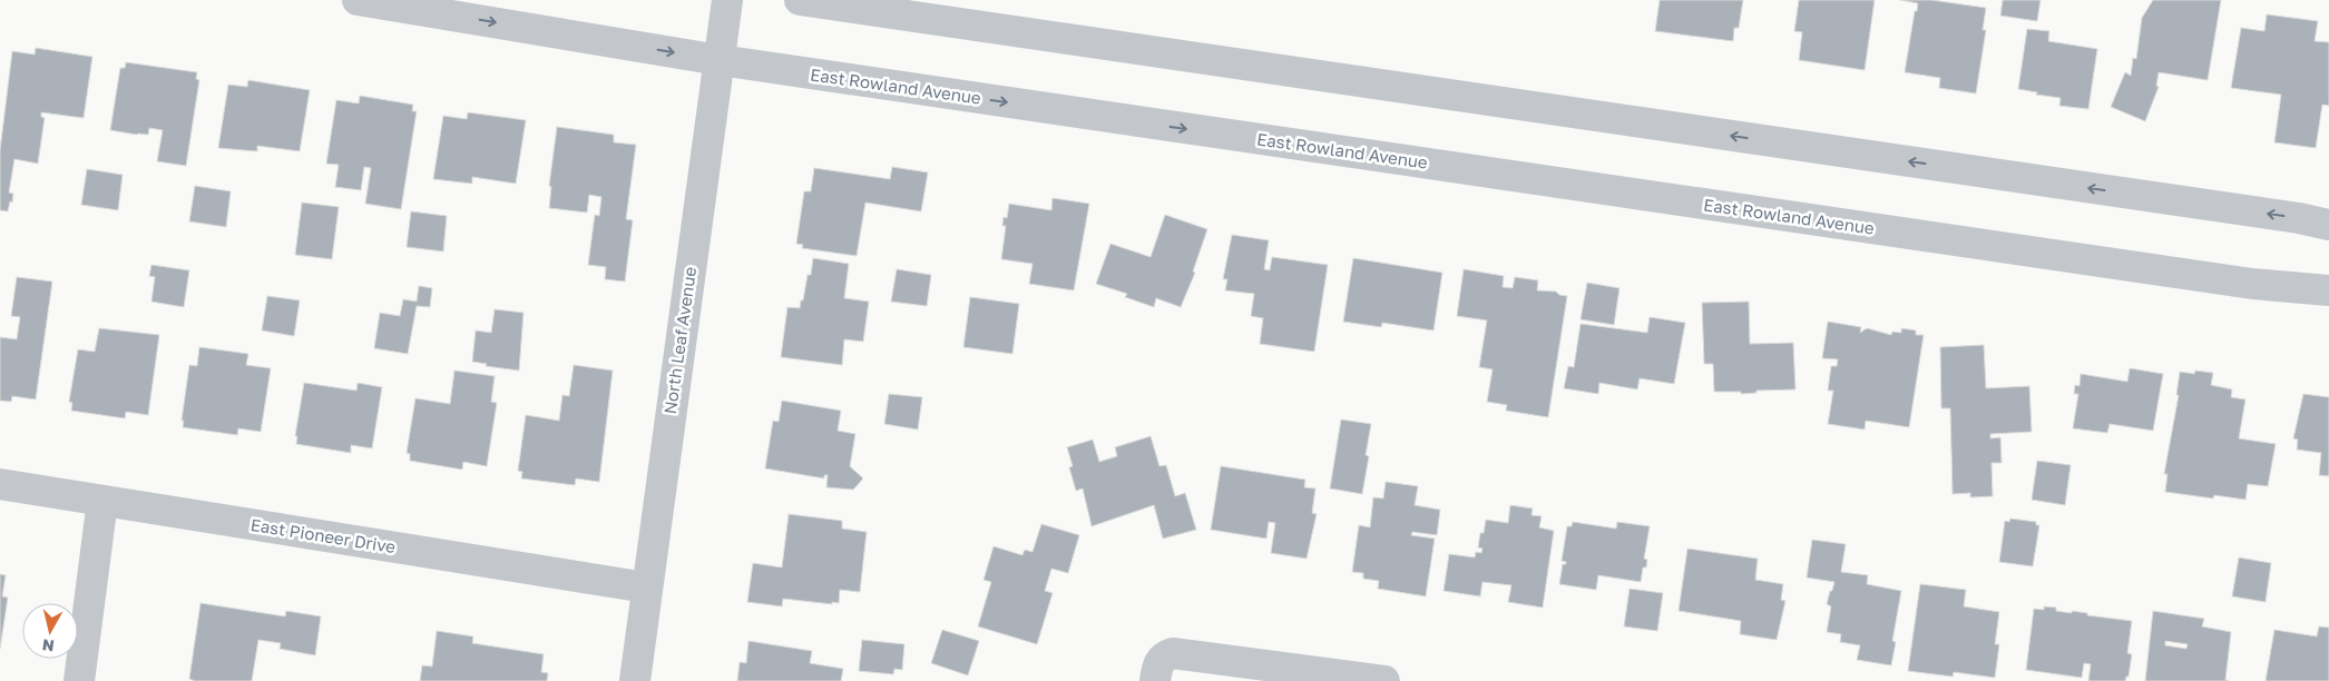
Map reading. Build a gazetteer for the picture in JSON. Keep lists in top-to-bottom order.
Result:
{
  "streets": {
    "street": ["East Rowland Avenue", "North Leaf Avenue", "East Pioneer Drive"]
  },
  "crossings": [
    ["East Rowland Avenue", "North Leaf Avenue"],
    ["North Leaf Avenue", "East Pioneer Drive"]
  ],
  "north": "bottom"
}
